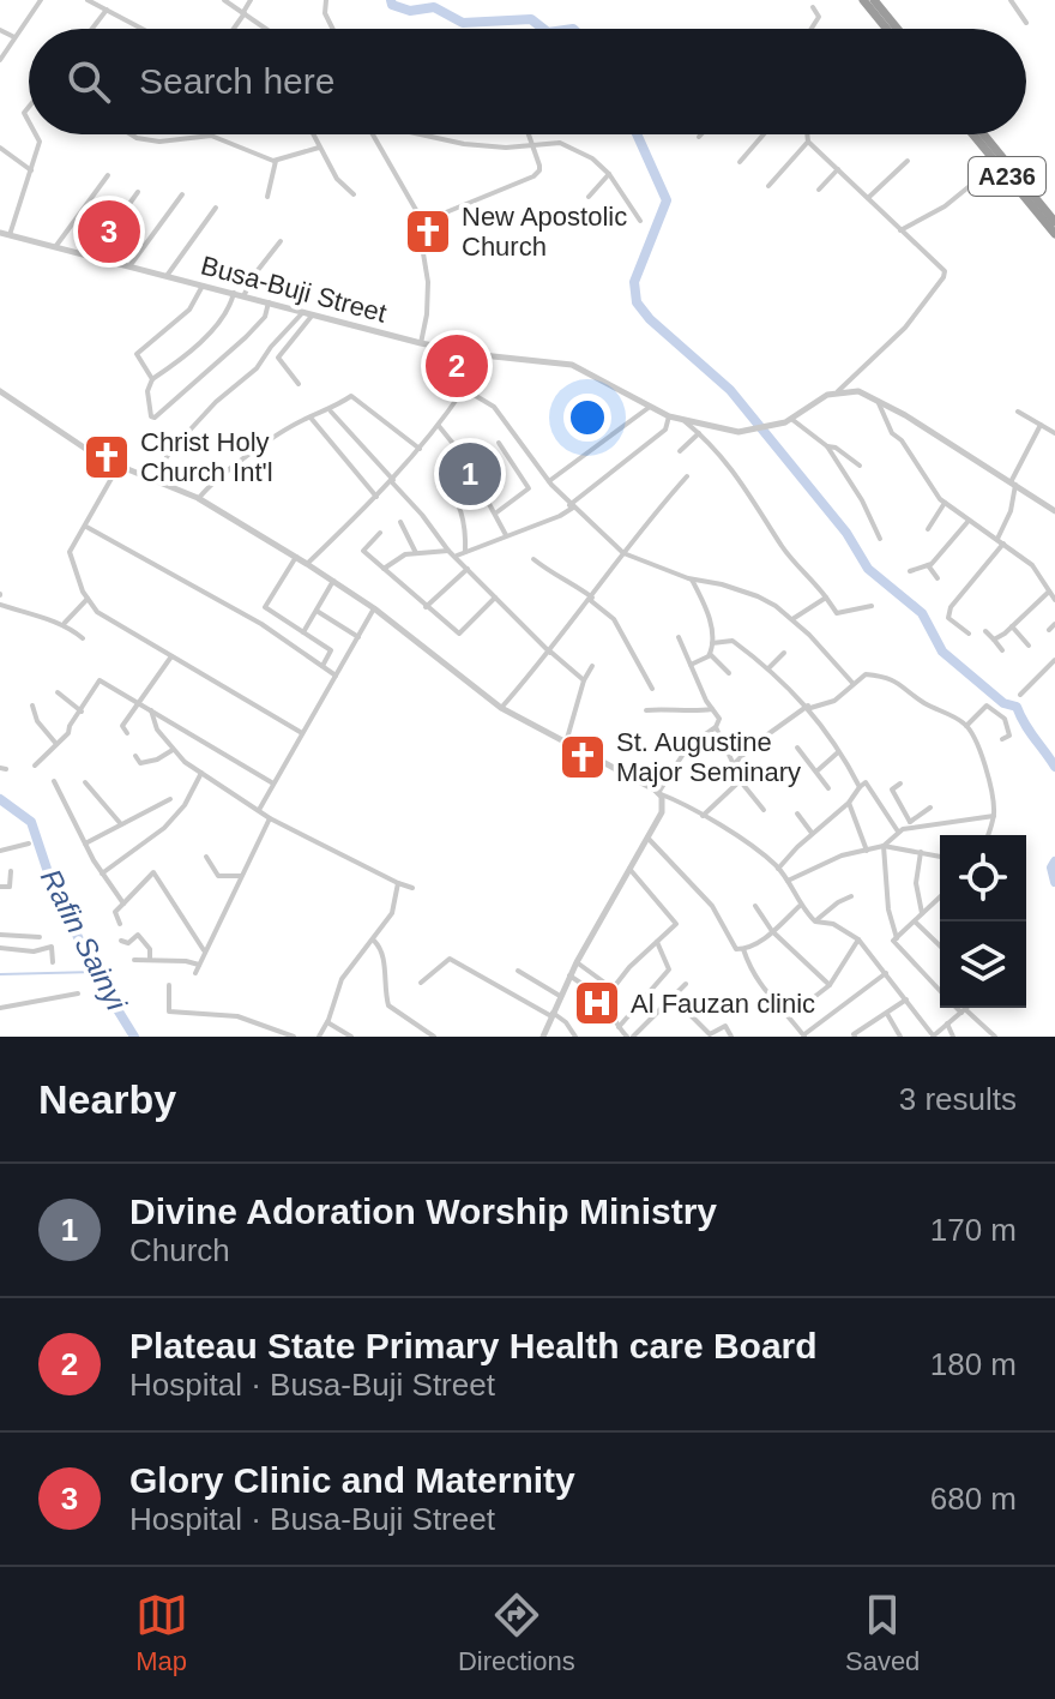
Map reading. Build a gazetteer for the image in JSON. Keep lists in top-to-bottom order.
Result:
{
  "streets": {
    "highway": ["A236"],
    "street": ["Busa-Buji Street"]
  },
  "water": ["Rafin Sainyi"],
  "places": {
    "church": ["New Apostolic Church", "Christ Holy Church Int'l", "St. Augustine Major Seminary"],
    "hospital": ["Al Fauzan clinic"]
  },
  "page": {
    "search": "Search here",
    "pins": ["3", "2", "1"],
    "heading": ["Nearby", "3 results"],
    "list": [
      {
        "mark": "1",
        "name": "Divine Adoration Worship Ministry",
        "note": "Church",
        "value": "170 m"
      },
      {
        "mark": "2",
        "name": "Plateau State Primary Health care Board",
        "note": "Hospital · Busa-Buji Street",
        "value": "180 m"
      },
      {
        "mark": "3",
        "name": "Glory Clinic and Maternity",
        "note": "Hospital · Busa-Buji Street",
        "value": "680 m"
      }
    ],
    "nav": ["Map", "Directions", "Saved"]
  }
}
